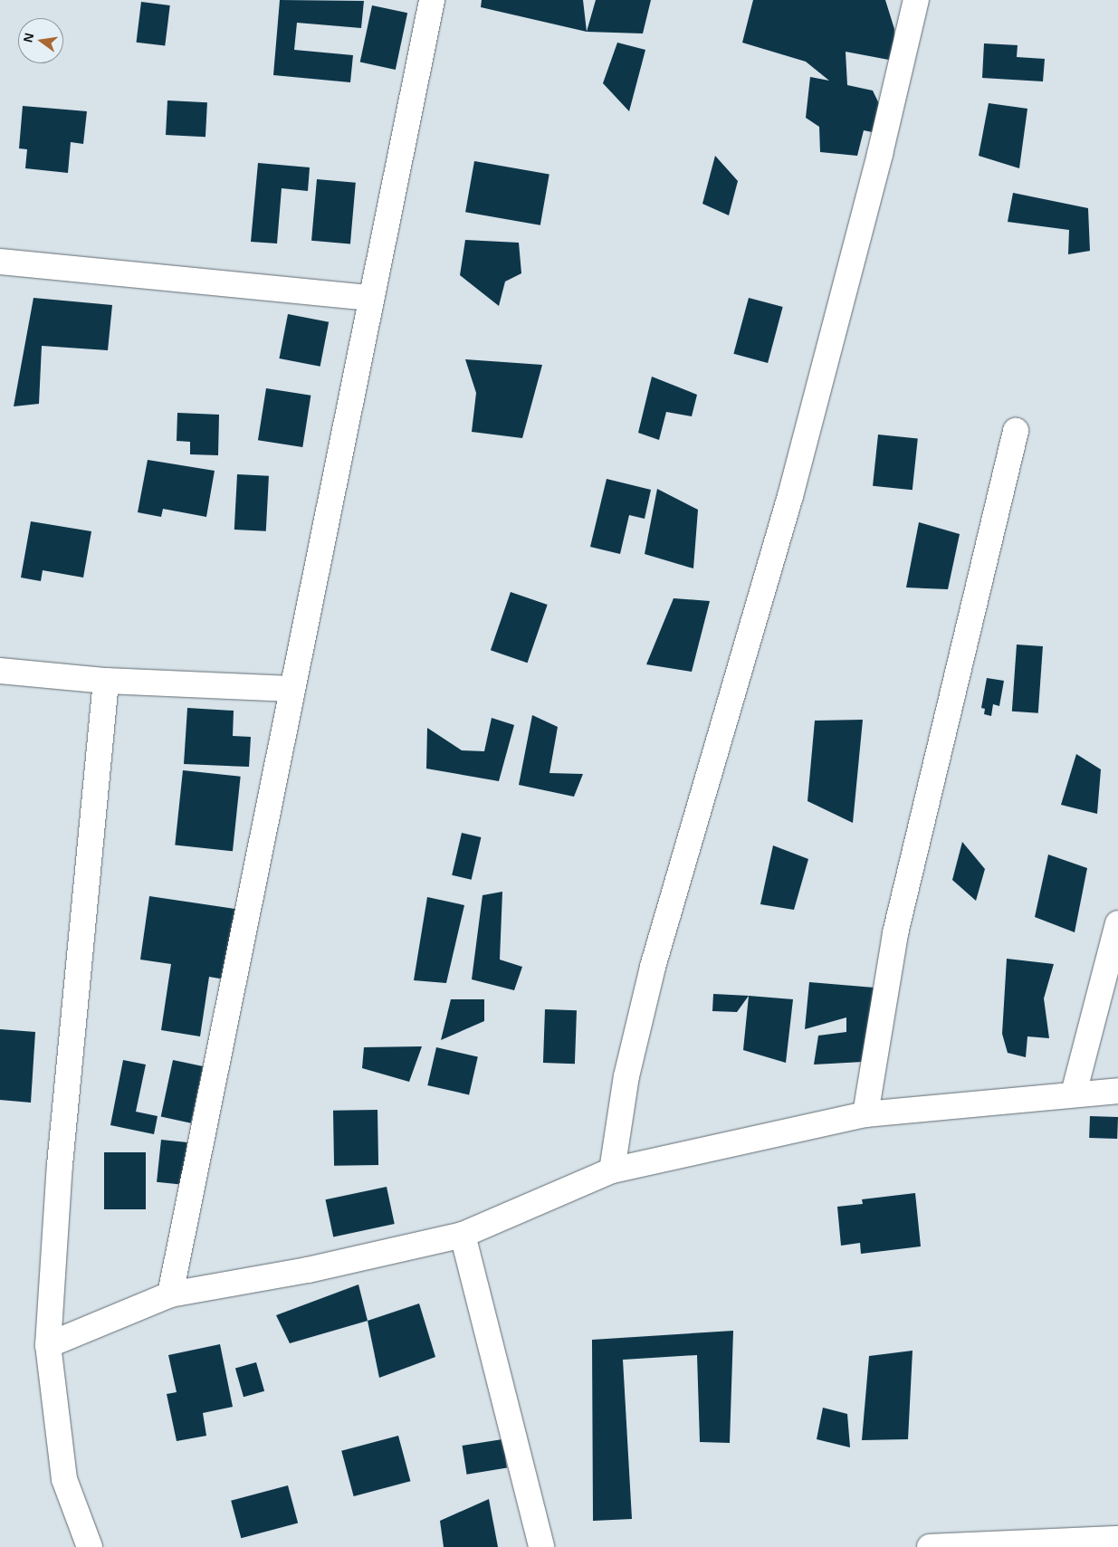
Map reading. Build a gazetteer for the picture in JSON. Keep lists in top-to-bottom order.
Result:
{
  "north": "left"
}
